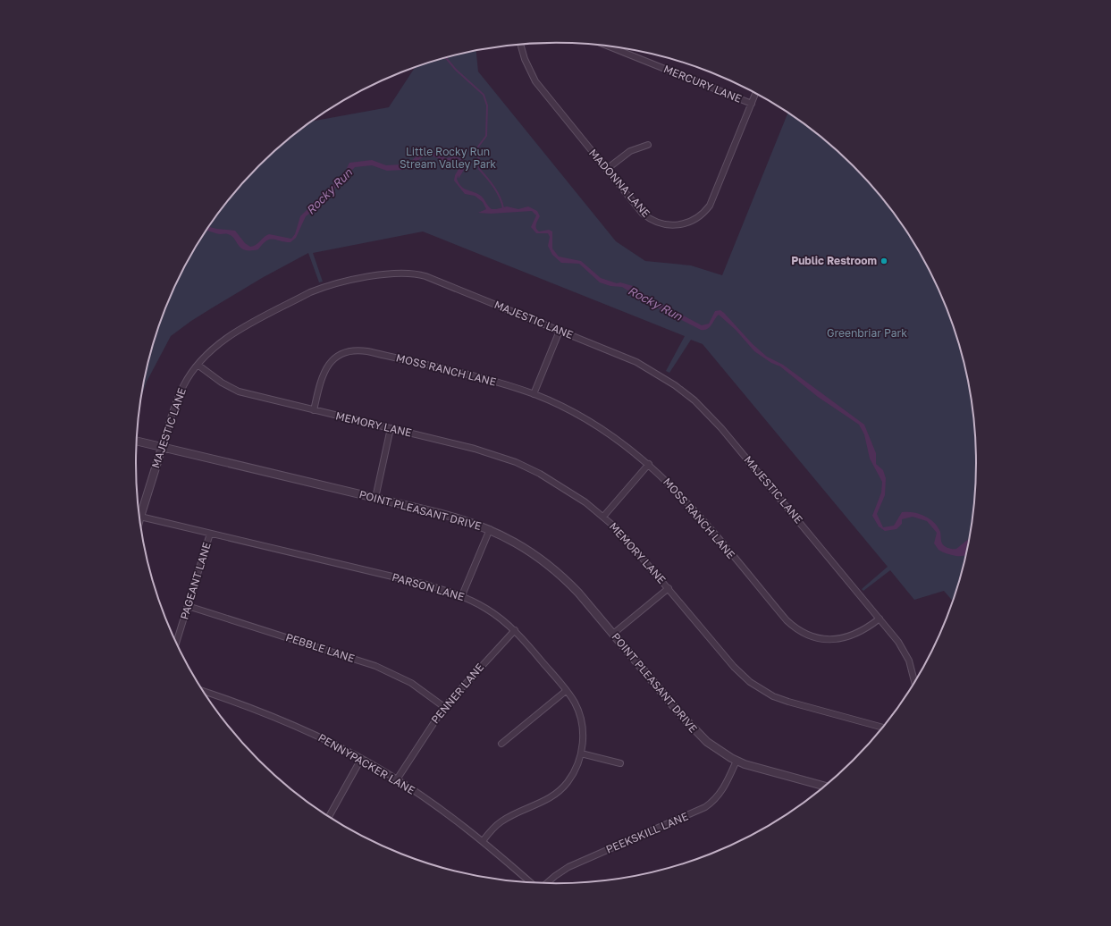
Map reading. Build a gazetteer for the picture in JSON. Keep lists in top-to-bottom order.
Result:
{
  "streets": {
    "street": [
      "MERCURY LANE",
      "MADONNA LANE",
      "MAJESTIC LANE",
      "MOSS RANCH LANE",
      "MEMORY LANE",
      "POINT PLEASANT DRIVE",
      "PAGEANT LANE",
      "PARSON LANE",
      "PEBBLE LANE",
      "PENNER LANE",
      "PENNYPACKER LANE",
      "PEEKSKILL LANE"
    ]
  },
  "crossings": [
    ["MERCURY LANE", "MADONNA LANE"],
    ["MAJESTIC LANE", "MOSS RANCH LANE"],
    ["MAJESTIC LANE", "MEMORY LANE"],
    ["MAJESTIC LANE", "POINT PLEASANT DRIVE"],
    ["MAJESTIC LANE", "PARSON LANE"],
    ["MOSS RANCH LANE", "MEMORY LANE"],
    ["POINT PLEASANT DRIVE", "PEEKSKILL LANE"],
    ["PAGEANT LANE", "PARSON LANE"],
    ["PAGEANT LANE", "PEBBLE LANE"],
    ["PARSON LANE", "PENNER LANE"],
    ["PARSON LANE", "PENNYPACKER LANE"],
    ["PEBBLE LANE", "PENNER LANE"],
    ["PENNER LANE", "PENNYPACKER LANE"]
  ],
  "water": ["Rocky Run"],
  "parks": ["Little Rocky Run Stream Valley Park", "Greenbriar Park"],
  "places": ["Public Restroom"]
}
